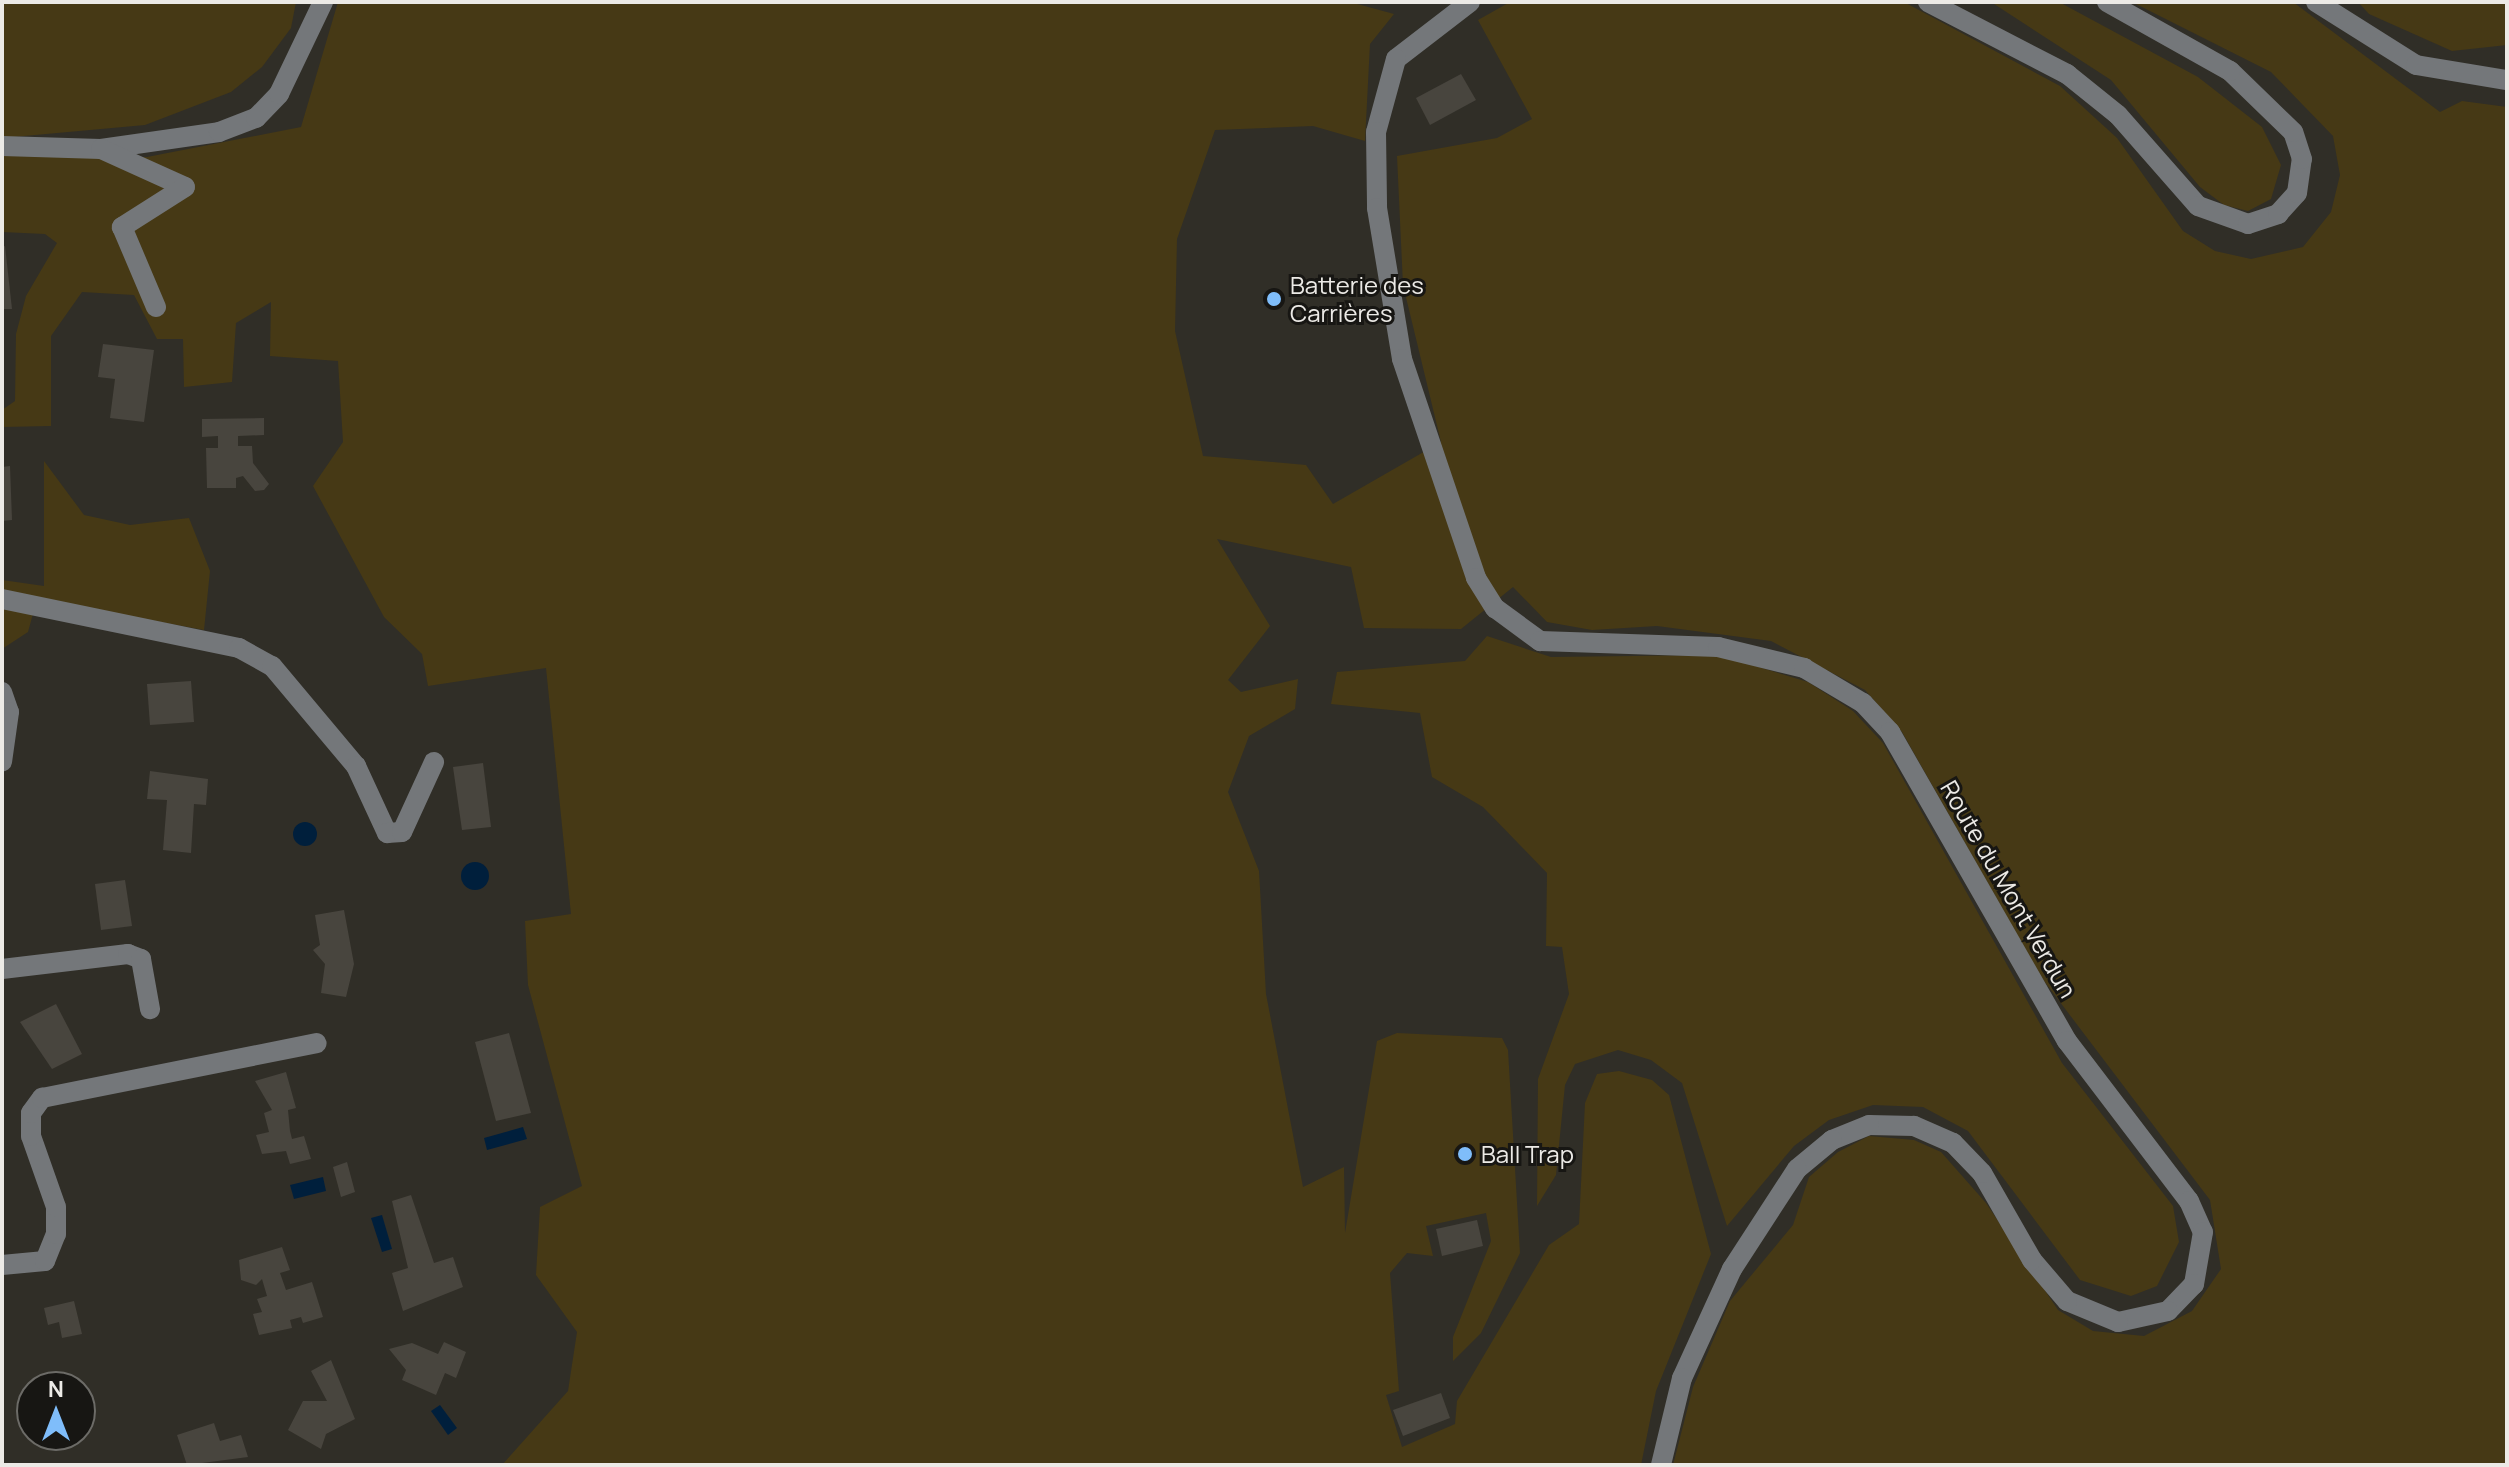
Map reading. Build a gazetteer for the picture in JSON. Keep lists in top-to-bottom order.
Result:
{
  "streets": {
    "street": ["Route du Mont Verdun"]
  },
  "places": ["Batterie des Carrières", "Ball Trap"],
  "north": "top"
}
